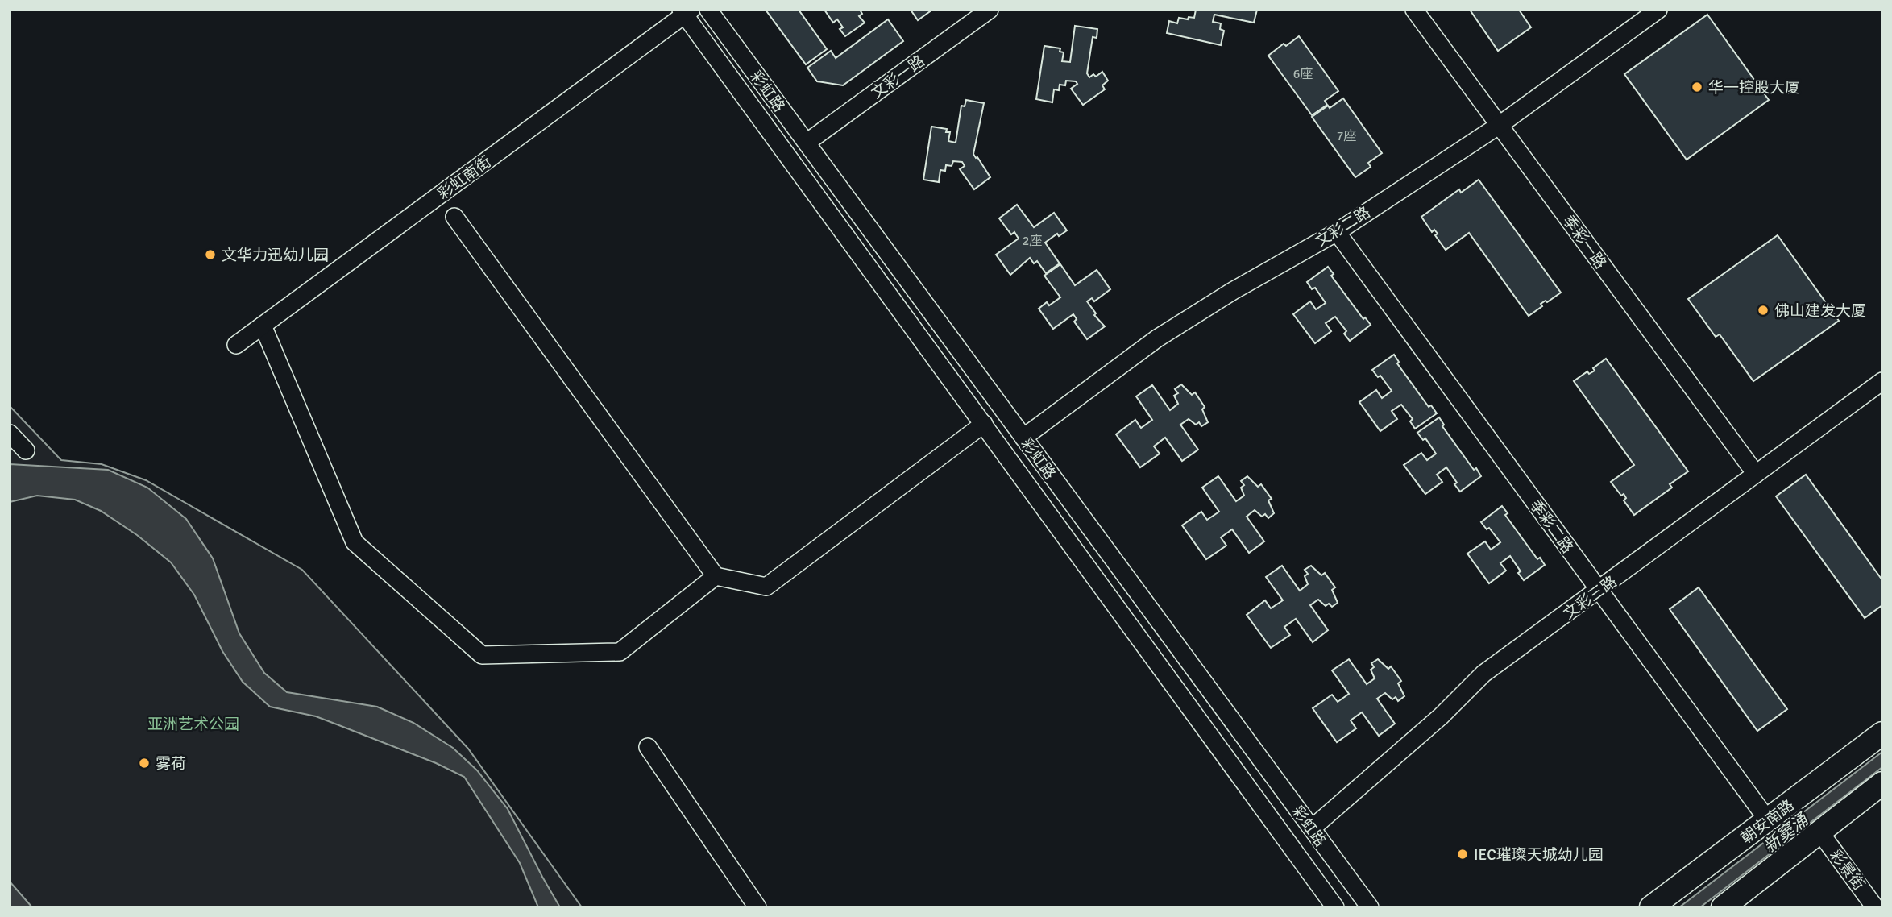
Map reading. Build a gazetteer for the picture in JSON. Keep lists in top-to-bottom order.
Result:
{
  "streets": {
    "main road": ["朝安南路"],
    "street": [
      "文彩一路",
      "彩虹路",
      "彩虹南街",
      "文彩二路",
      "季彩一路",
      "季彩二路",
      "文彩三路",
      "彩景街"
    ]
  },
  "crossings": [
    ["文彩一路", "彩虹路"],
    ["彩虹路", "彩虹南街"],
    ["彩虹路", "文彩二路"],
    ["彩虹路", "文彩三路"],
    ["文彩二路", "季彩一路"],
    ["文彩二路", "季彩二路"],
    ["季彩一路", "文彩三路"],
    ["季彩二路", "文彩三路"],
    ["季彩二路", "朝安南路"]
  ],
  "water": ["新窦涌"],
  "parks": ["亚洲艺术公园"],
  "places": [
    "华一控股大厦",
    "文华力迅幼儿园",
    "佛山建发大厦",
    "雾荷",
    "IEC璀璨天城幼儿园"
  ],
  "house_numbers": ["6座", "7座", "2座"]
}
